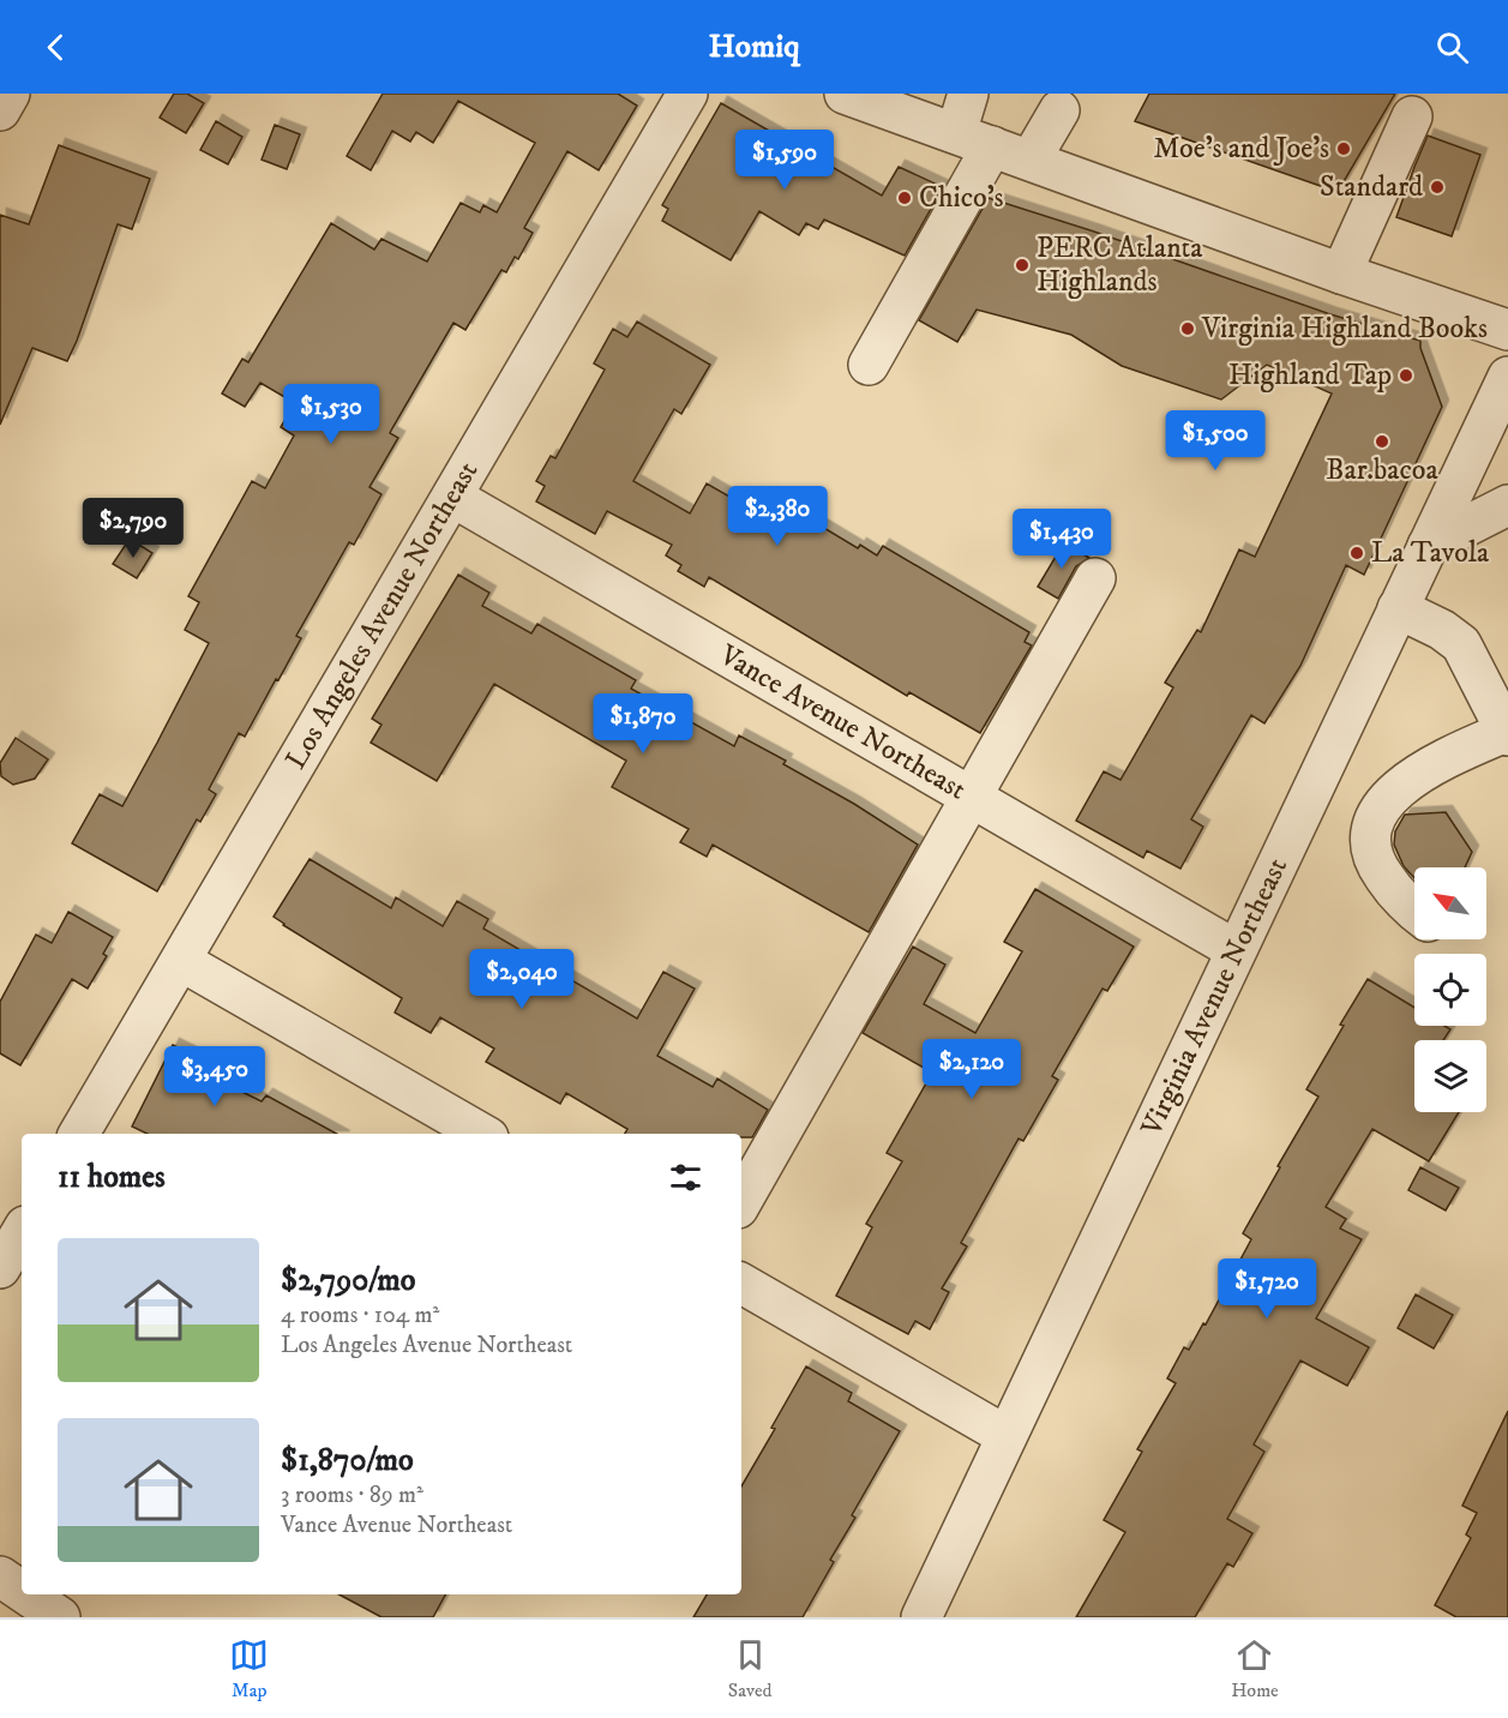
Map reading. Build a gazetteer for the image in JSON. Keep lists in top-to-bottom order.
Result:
{
  "streets": {
    "street": ["Los Angeles Avenue Northeast", "Vance Avenue Northeast", "Virginia Avenue Northeast"]
  },
  "crossings": [
    ["Los Angeles Avenue Northeast", "Vance Avenue Northeast"],
    ["Vance Avenue Northeast", "Virginia Avenue Northeast"]
  ],
  "places": [
    "Moe's and Joe's",
    "Standard",
    "Chico's",
    "PERC Atlanta Highlands",
    "Virginia Highland Books",
    "Highland Tap",
    "Bar.bacoa",
    "La Tavola"
  ],
  "north": "top left",
  "page": {
    "header": "Homiq",
    "price": [
      "$1,590",
      "$1,530",
      "$1,500",
      "$2,380",
      "$2,790",
      "$1,430",
      "$1,870",
      "$2,040",
      "$2,120",
      "$3,450",
      "$1,720"
    ],
    "heading": "11 homes",
    "list": [
      {
        "name": "$2,790/mo",
        "note": "4 rooms · 104 m² · Los Angeles Avenue Northeast"
      },
      {
        "name": "$1,870/mo",
        "note": "3 rooms · 89 m² · Vance Avenue Northeast"
      }
    ],
    "tabs": ["Map", "Saved", "Home"]
  }
}
